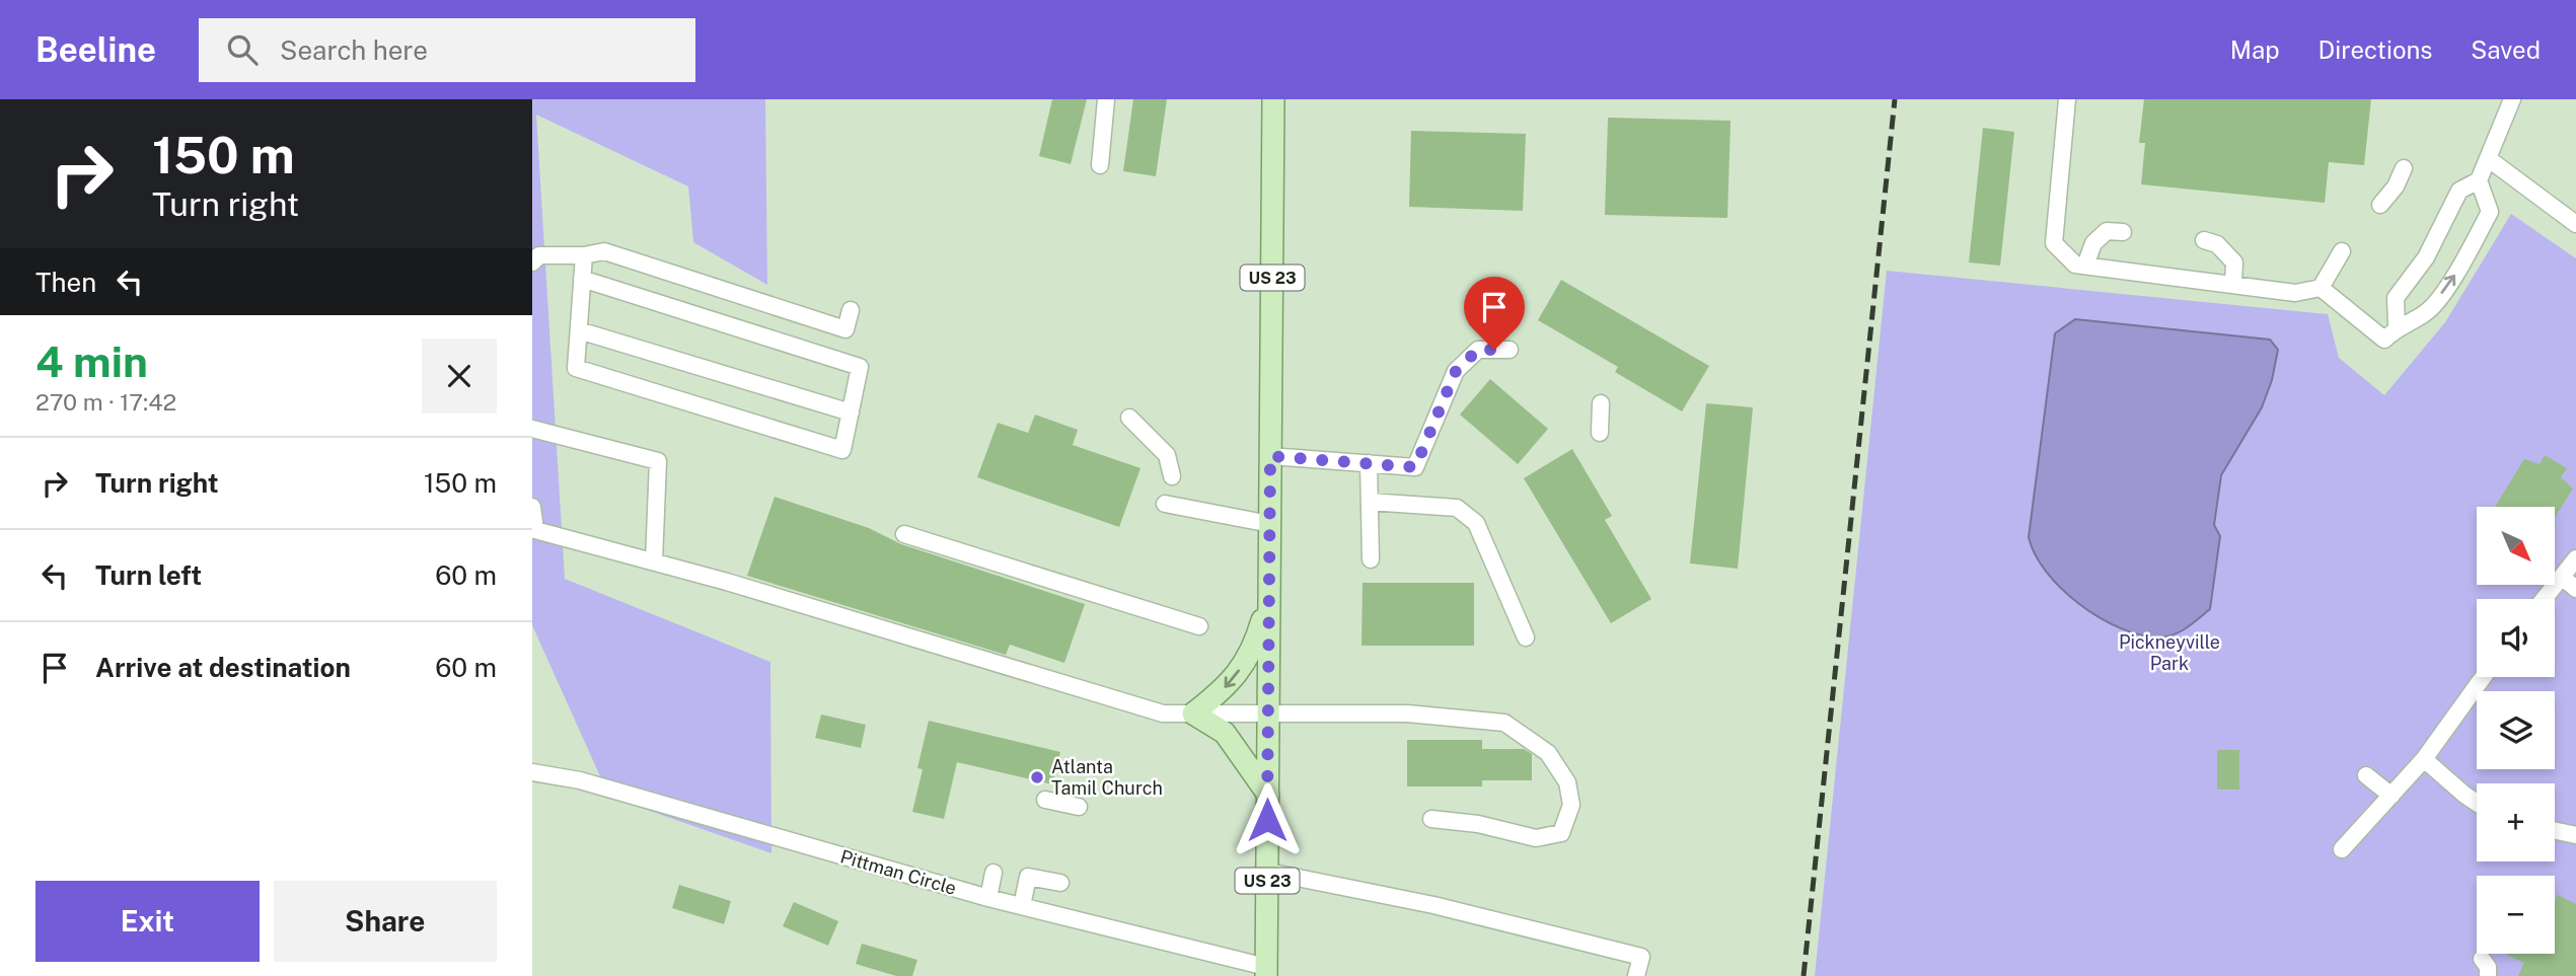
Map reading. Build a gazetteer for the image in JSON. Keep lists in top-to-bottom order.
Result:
{
  "streets": {
    "main road": ["US 23"],
    "street": ["Pittman Circle"]
  },
  "crossings": [
    ["US 23", "Pittman Circle"]
  ],
  "parks": ["Pickneyville Park"],
  "places": ["Atlanta Tamil Church"],
  "north": "bottom right",
  "page": {
    "header": "Beeline",
    "search": "Search here",
    "nav": ["Map", "Directions", "Saved"],
    "turn": ["150 m", "Turn right"],
    "then": "Then",
    "heading": ["4 min", "270 m · 17:42"],
    "list": [
      {
        "name": "Turn right",
        "value": "150 m"
      },
      {
        "name": "Turn left",
        "value": "60 m"
      },
      {
        "name": "Arrive at destination",
        "value": "60 m"
      }
    ],
    "map_buttons": ["+", "−"],
    "buttons": ["Exit", "Share"]
  }
}
